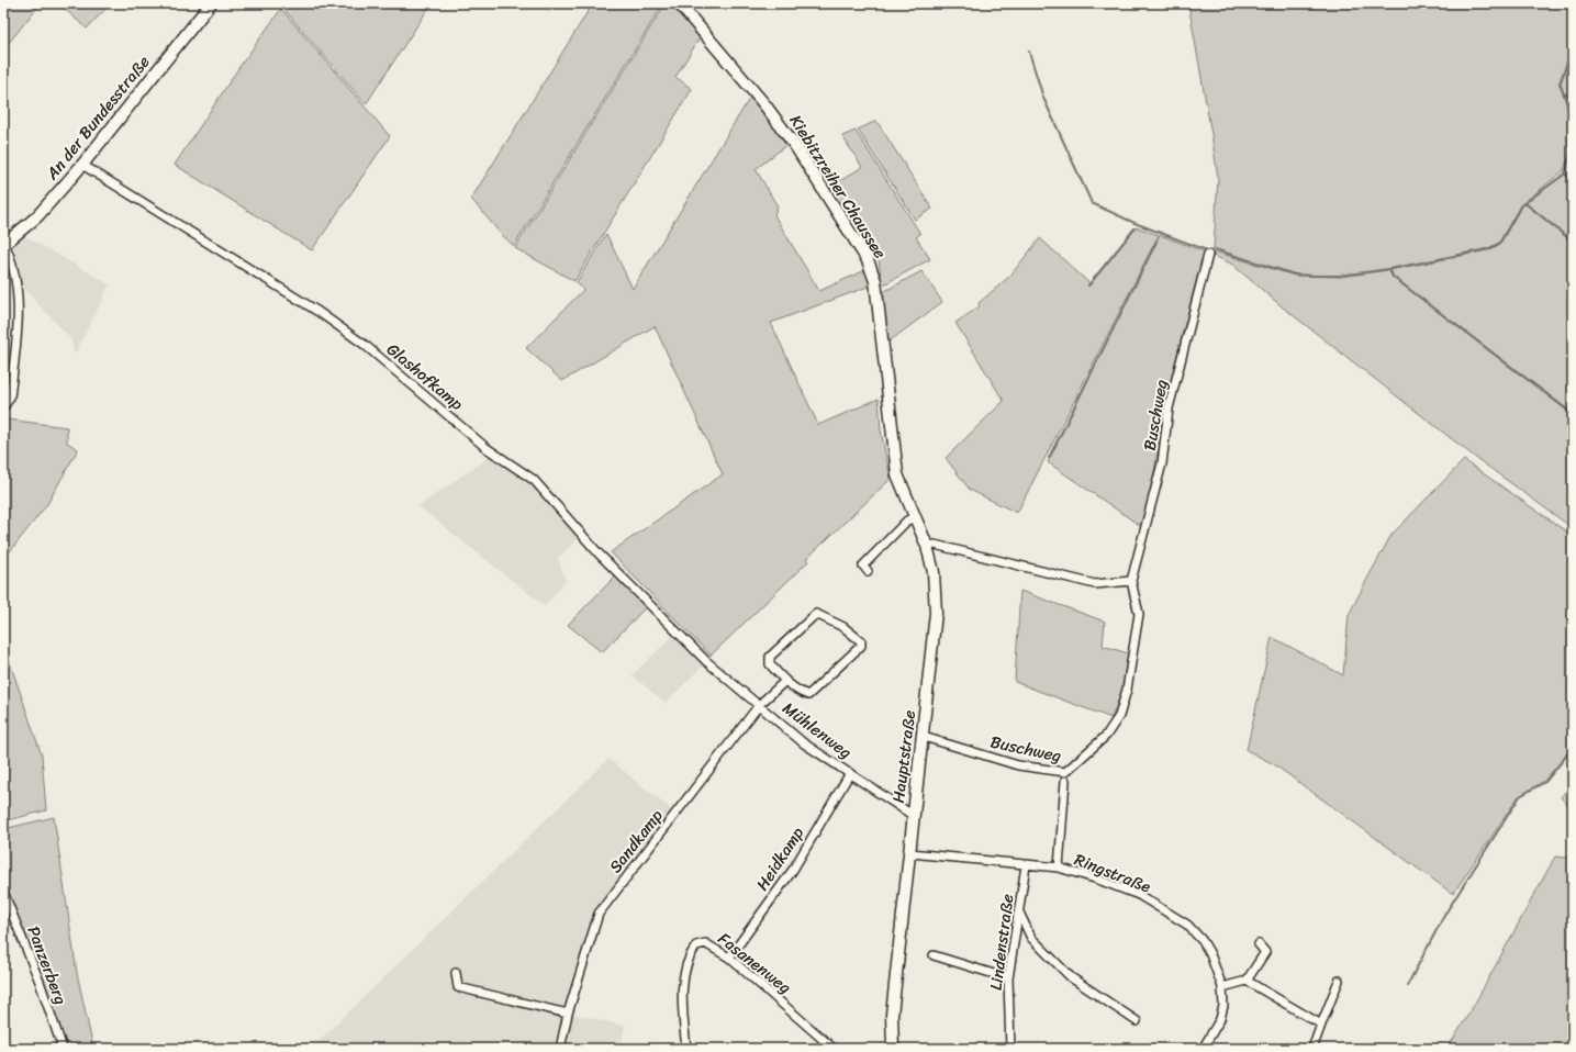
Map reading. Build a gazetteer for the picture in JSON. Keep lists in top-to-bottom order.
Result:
{
  "streets": {
    "street": [
      "An der Bundesstraße",
      "Kiebitzreiher Chaussee",
      "Glashofkamp",
      "Buschweg",
      "Mühlenweg",
      "Hauptstraße",
      "Sandkamp",
      "Heidkamp",
      "Ringstraße",
      "Lindenstraße",
      "Fasanenweg",
      "Panzerberg"
    ]
  },
  "crossings": [
    ["An der Bundesstraße", "Glashofkamp"],
    ["Kiebitzreiher Chaussee", "Hauptstraße"],
    ["Glashofkamp", "Mühlenweg"],
    ["Buschweg", "Hauptstraße"],
    ["Mühlenweg", "Hauptstraße"],
    ["Mühlenweg", "Sandkamp"],
    ["Mühlenweg", "Heidkamp"],
    ["Hauptstraße", "Ringstraße"],
    ["Heidkamp", "Fasanenweg"],
    ["Ringstraße", "Lindenstraße"]
  ]
}
